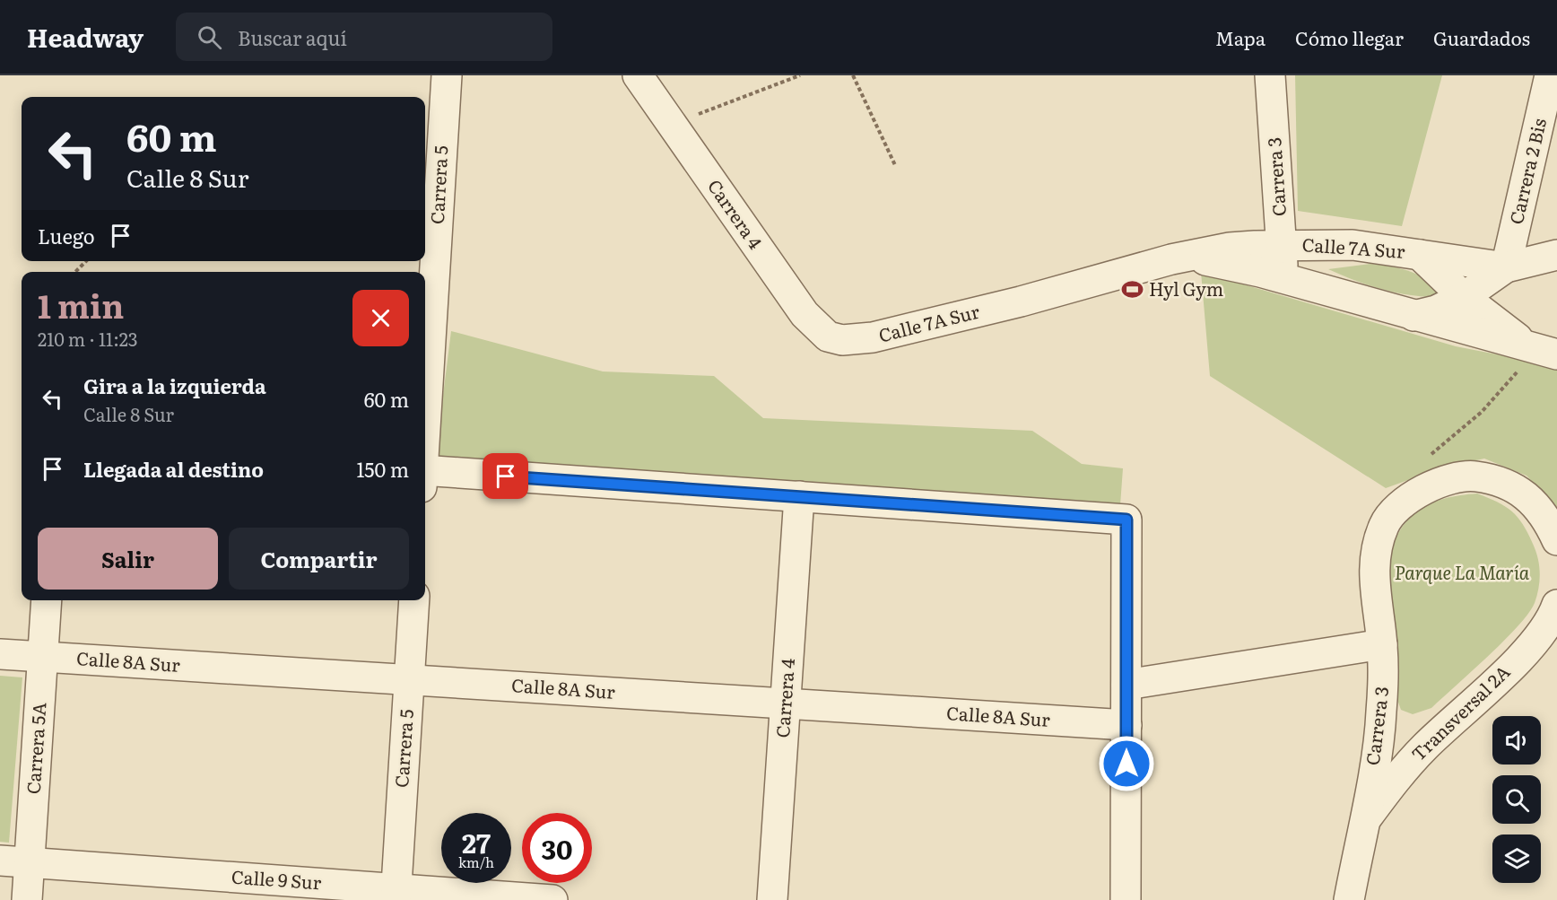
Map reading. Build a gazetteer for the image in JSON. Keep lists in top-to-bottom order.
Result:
{
  "streets": {
    "street": [
      "Carrera 2 Bis",
      "Carrera 3",
      "Carrera 5",
      "Carrera 4",
      "Calle 7A Sur",
      "Calle 8A Sur",
      "Transversal 2A",
      "Carrera 5A",
      "Calle 9 Sur"
    ]
  },
  "crossings": [
    ["Carrera 3", "Calle 7A Sur"],
    ["Carrera 3", "Transversal 2A"],
    ["Carrera 5", "Calle 8A Sur"],
    ["Carrera 5", "Calle 9 Sur"],
    ["Carrera 4", "Calle 7A Sur"],
    ["Carrera 4", "Calle 8A Sur"],
    ["Calle 8A Sur", "Carrera 5A"],
    ["Carrera 5A", "Calle 9 Sur"]
  ],
  "parks": ["Parque La María"],
  "places": {
    "sports": ["Hyl Gym"]
  },
  "page": {
    "header": "Headway",
    "search": "Buscar aquí",
    "nav": ["Mapa", "Cómo llegar", "Guardados"],
    "turn": ["60 m", "Calle 8 Sur"],
    "then": "Luego",
    "heading": ["1 min", "210 m · 11:23"],
    "list": [
      {
        "name": "Gira a la izquierda",
        "note": "Calle 8 Sur",
        "value": "60 m"
      },
      {
        "name": "Llegada al destino",
        "value": "150 m"
      }
    ],
    "buttons": ["Salir", "Compartir"],
    "speed": "27 km/h",
    "limit": "30"
  }
}
